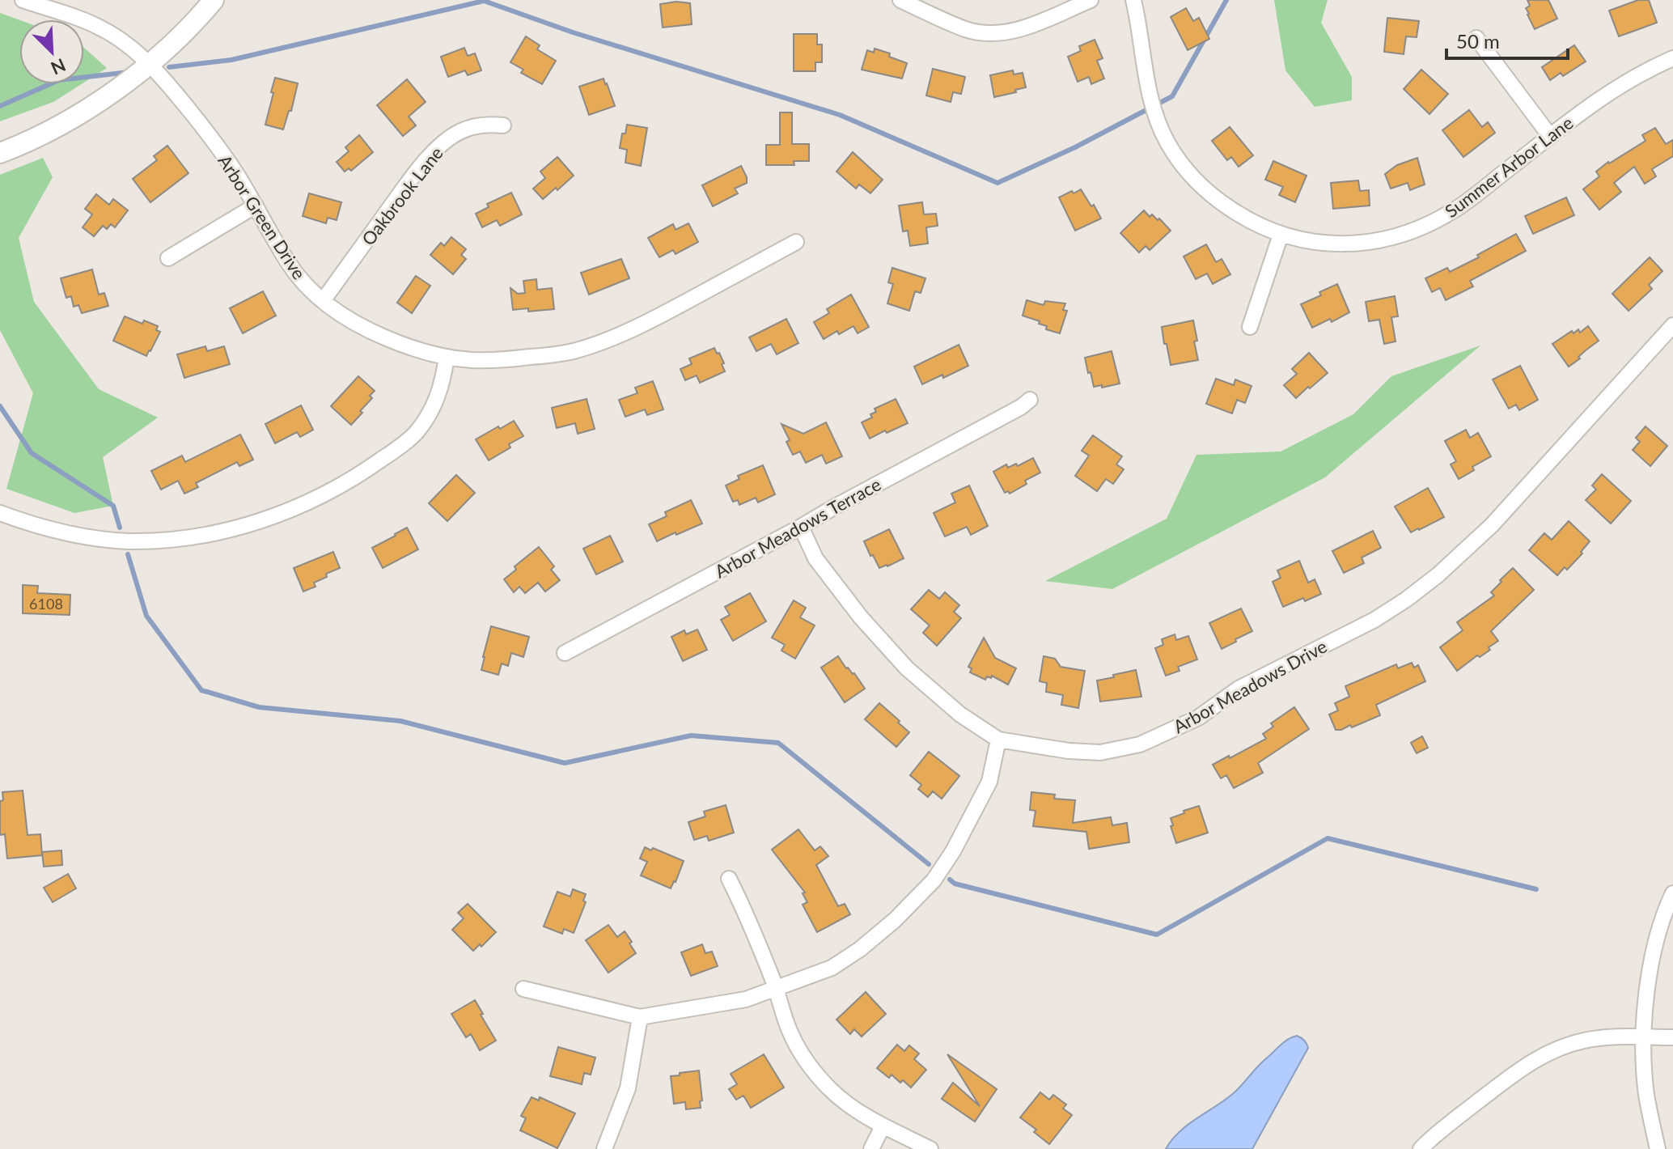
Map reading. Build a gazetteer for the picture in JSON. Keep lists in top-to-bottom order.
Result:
{
  "streets": {
    "street": [
      "Summer Arbor Lane",
      "Oakbrook Lane",
      "Arbor Green Drive",
      "Arbor Meadows Terrace",
      "Arbor Meadows Drive"
    ]
  },
  "crossings": [
    ["Oakbrook Lane", "Arbor Green Drive"],
    ["Arbor Meadows Terrace", "Arbor Meadows Drive"]
  ],
  "house_numbers": ["6108"],
  "scale_bar": "50 m",
  "north": "bottom right"
}
